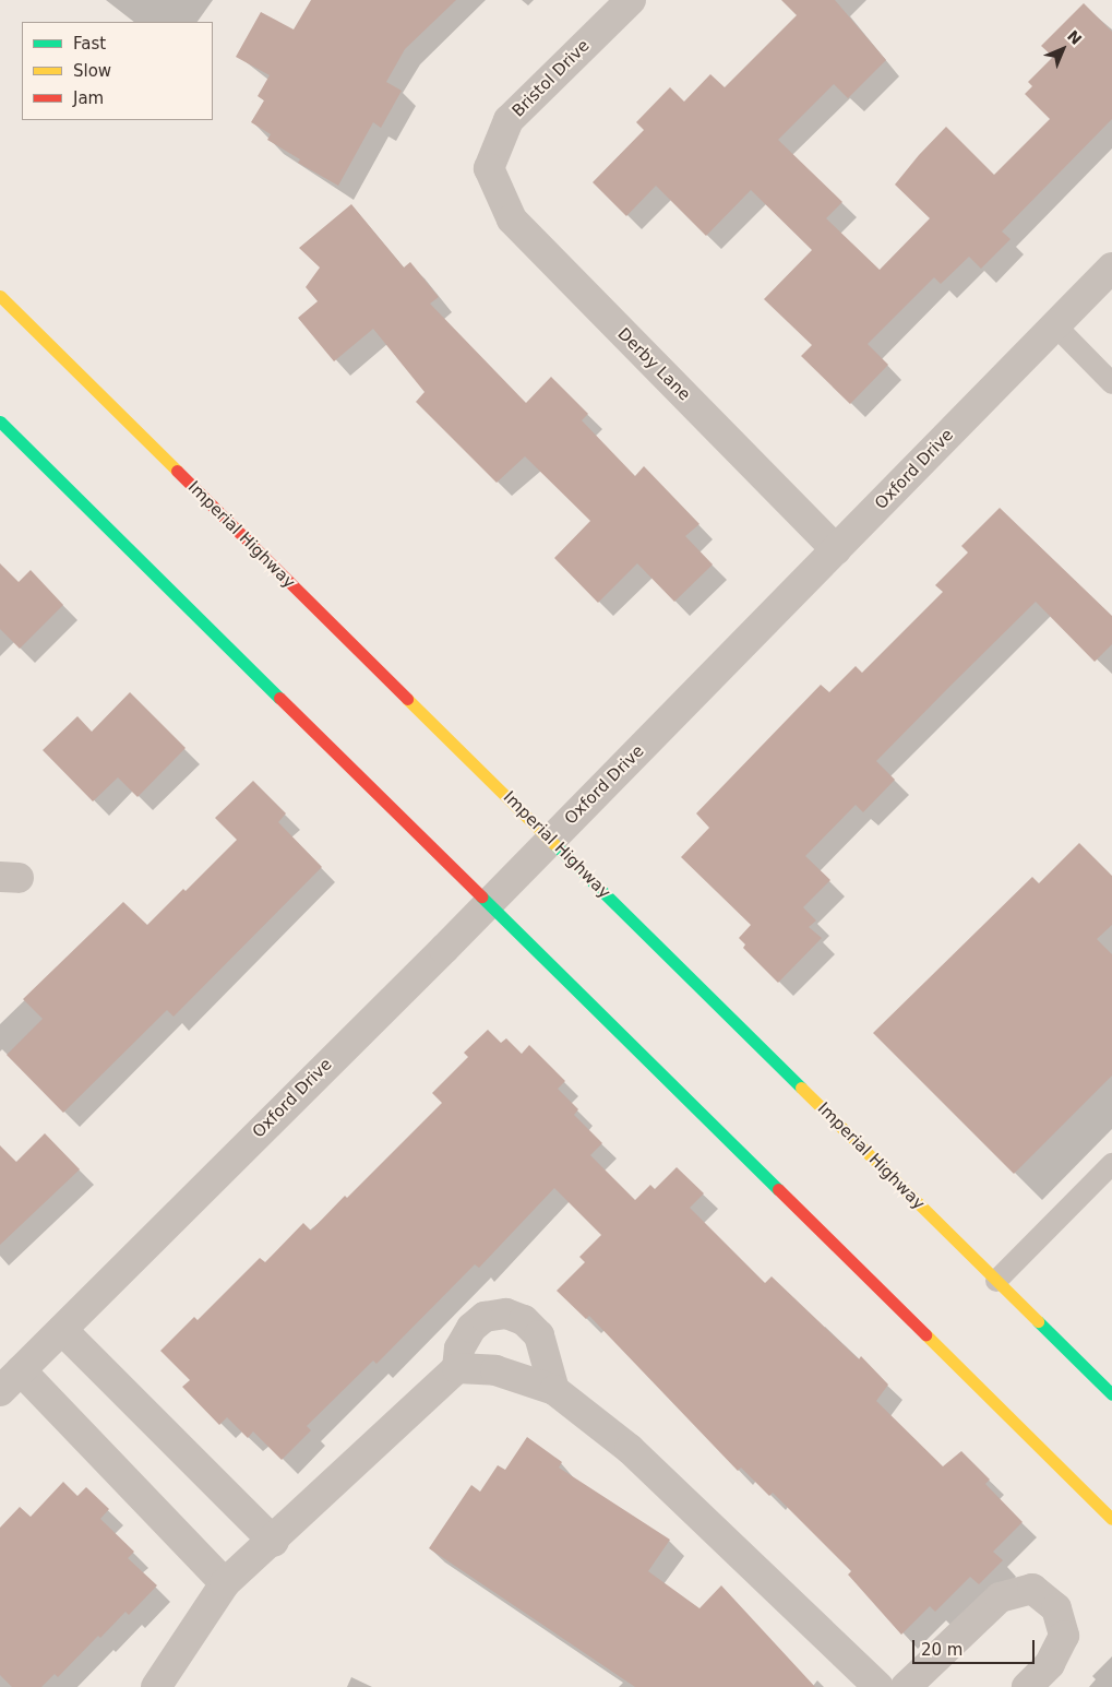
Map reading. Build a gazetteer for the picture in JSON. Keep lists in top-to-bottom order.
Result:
{
  "streets": {
    "main road": ["Imperial Highway"],
    "street": ["Bristol Drive", "Derby Lane", "Oxford Drive"]
  },
  "crossings": [
    ["Bristol Drive", "Derby Lane"],
    ["Derby Lane", "Oxford Drive"],
    ["Oxford Drive", "Imperial Highway"]
  ],
  "legend": ["Fast", "Slow", "Jam"],
  "scale_bar": "20 m",
  "north": "top right"
}
